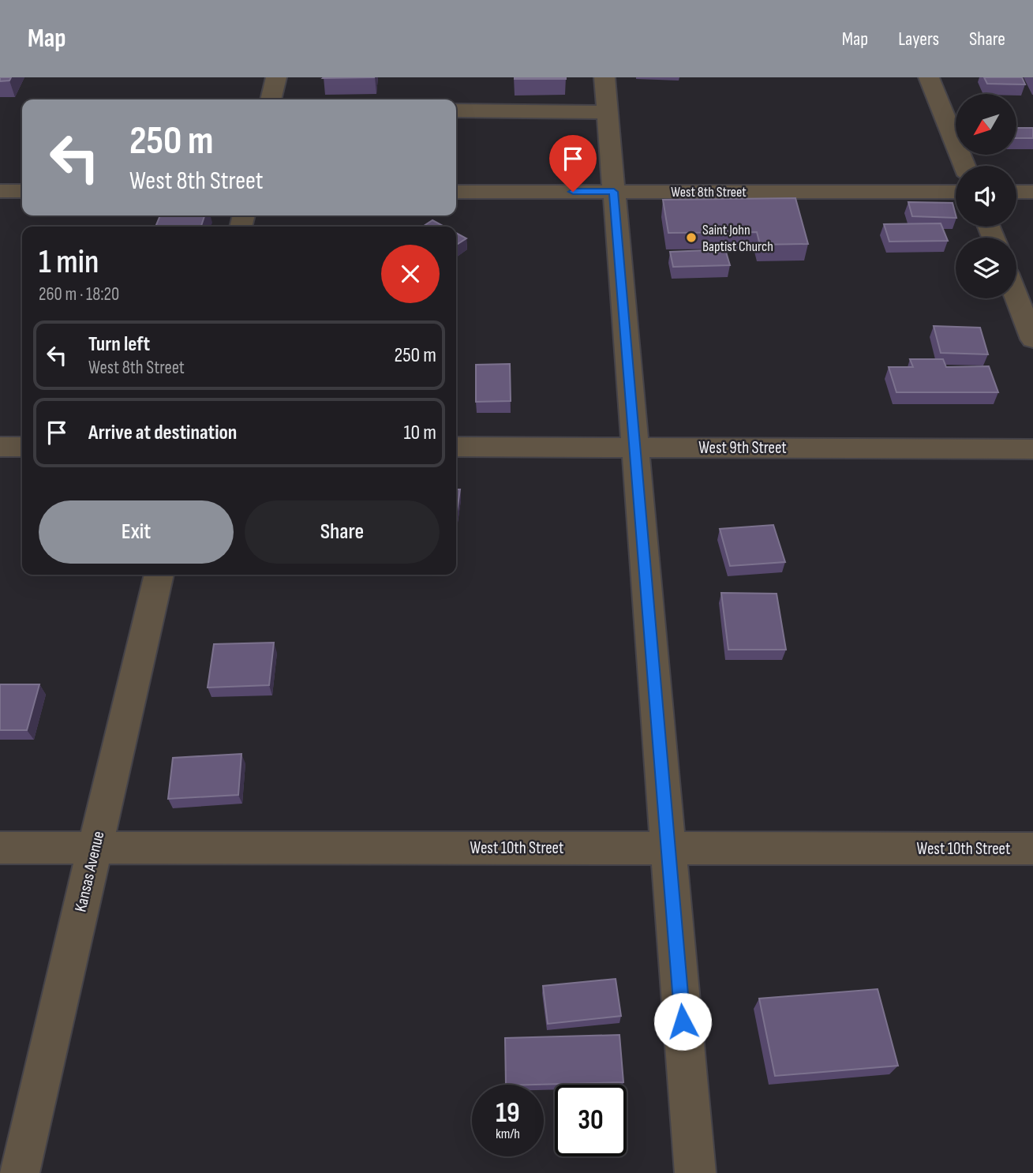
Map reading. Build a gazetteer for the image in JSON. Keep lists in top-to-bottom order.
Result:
{
  "streets": {
    "street": [
      "West 8th Street",
      "West 9th Street",
      "West 10th Street",
      "Kansas Avenue"
    ]
  },
  "crossings": [
    ["West 10th Street", "Kansas Avenue"]
  ],
  "places": ["Saint John Baptist Church"],
  "north": "bottom left",
  "page": {
    "header": "Map",
    "nav": ["Map", "Layers", "Share"],
    "turn": ["250 m", "West 8th Street"],
    "heading": ["1 min", "260 m · 18:20"],
    "list": [
      {
        "name": "Turn left",
        "note": "West 8th Street",
        "value": "250 m"
      },
      {
        "name": "Arrive at destination",
        "value": "10 m"
      }
    ],
    "buttons": ["Exit", "Share"],
    "speed": "19 km/h",
    "limit": "30"
  }
}
